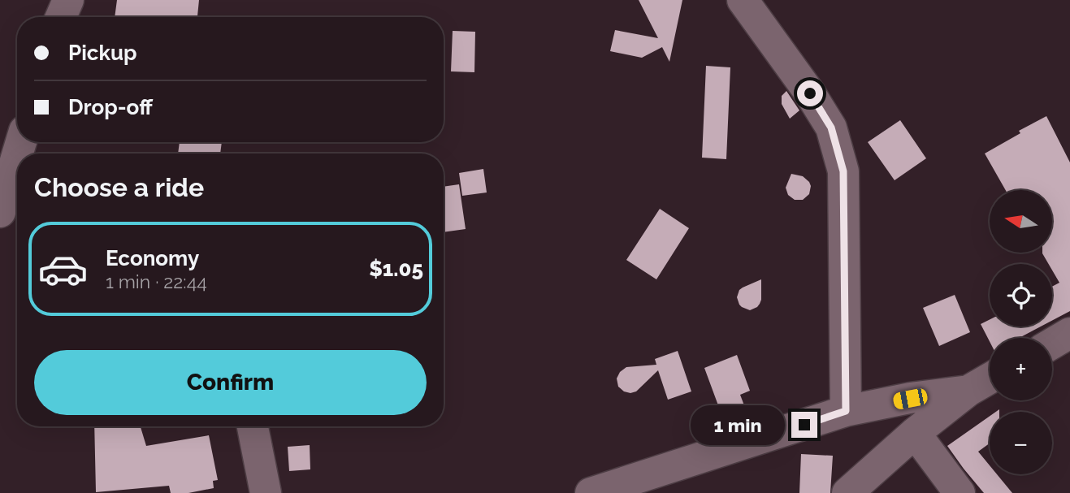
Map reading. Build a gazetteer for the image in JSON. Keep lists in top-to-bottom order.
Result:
{
  "north": "left",
  "page": {
    "banner": ["Pickup", "Drop-off"],
    "heading": "Choose a ride",
    "map_buttons": ["+", "−"],
    "list": [
      {
        "name": "Economy",
        "note": "1 min · 22:44",
        "value": "$1.05"
      }
    ],
    "buttons": "Confirm",
    "bubble": "1 min"
  }
}
